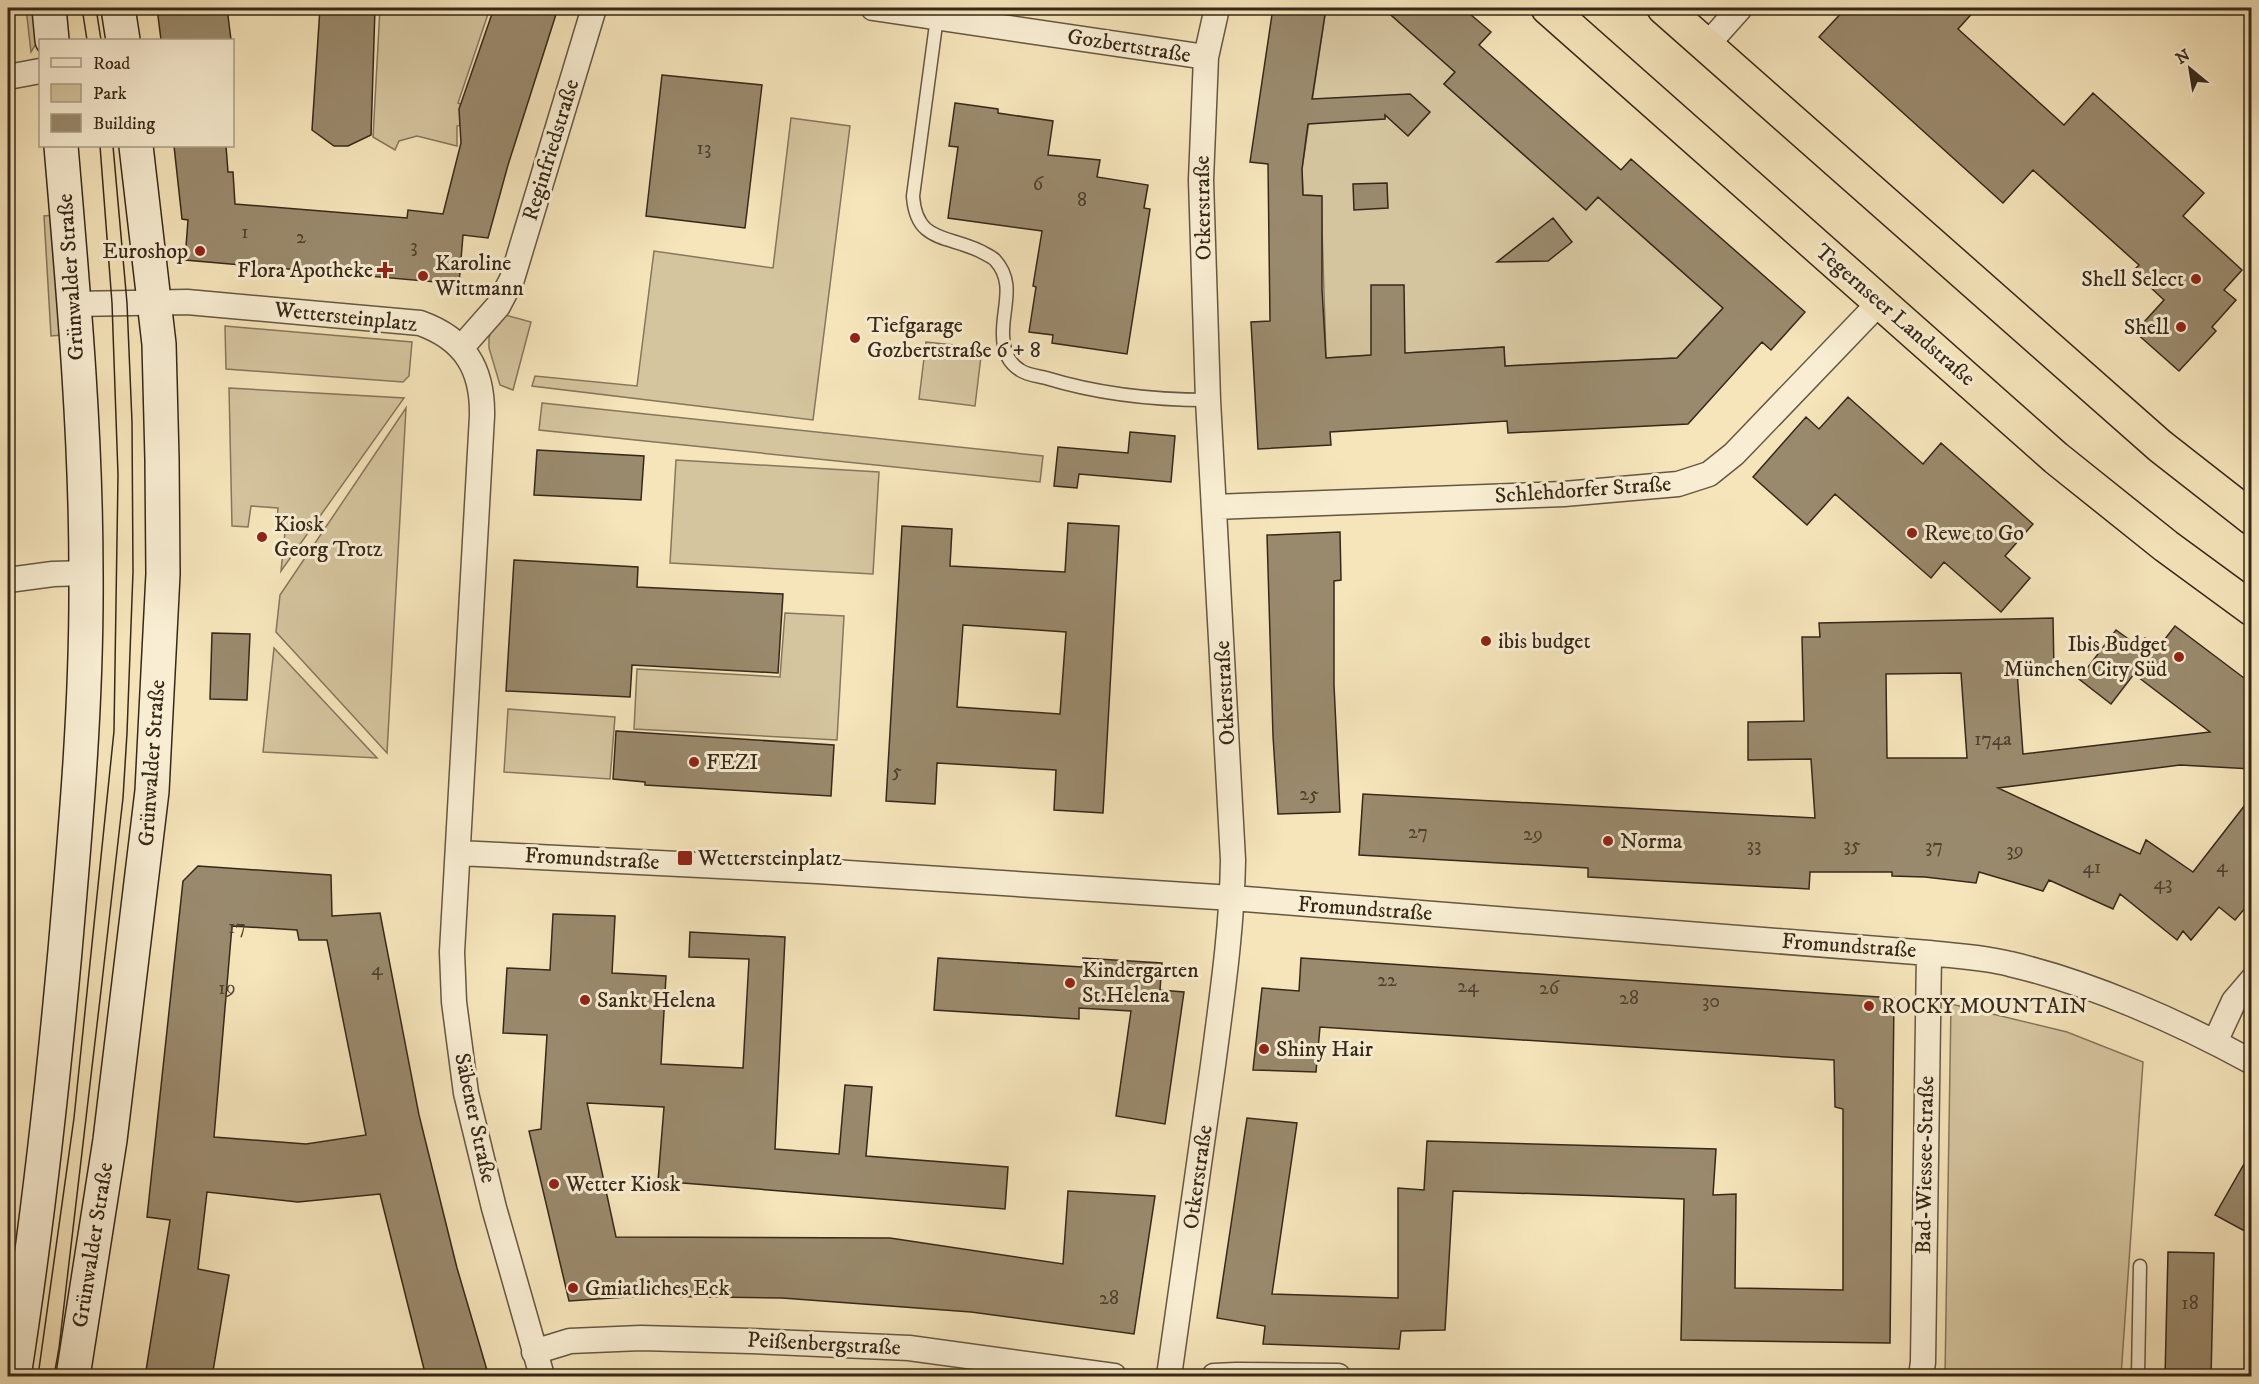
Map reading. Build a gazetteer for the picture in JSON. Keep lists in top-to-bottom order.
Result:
{
  "streets": {
    "highway": ["Tegernseer Landstraße"],
    "main road": ["Grünwalder Straße"],
    "street": [
      "Gozbertstraße",
      "Reginfriedstraße",
      "Otkerstraße",
      "Wettersteinplatz",
      "Schlehdorfer Straße",
      "Fromundstraße",
      "Säbener Straße",
      "Bad-Wiessee-Straße",
      "Peißenbergstraße"
    ]
  },
  "crossings": [
    ["Gozbertstraße", "Otkerstraße"],
    ["Reginfriedstraße", "Wettersteinplatz"],
    ["Otkerstraße", "Schlehdorfer Straße"],
    ["Otkerstraße", "Fromundstraße"],
    ["Grünwalder Straße", "Wettersteinplatz"],
    ["Tegernseer Landstraße", "Schlehdorfer Straße"],
    ["Wettersteinplatz", "Fromundstraße"],
    ["Wettersteinplatz", "Säbener Straße"],
    ["Fromundstraße", "Säbener Straße"],
    ["Fromundstraße", "Bad-Wiessee-Straße"],
    ["Säbener Straße", "Peißenbergstraße"]
  ],
  "places": {
    "other": [
      "Euroshop",
      "Karoline Wittmann",
      "Shell Select",
      "Shell",
      "Tiefgarage Gozbertstraße 6 + 8",
      "Rewe to Go",
      "Kiosk Georg Trotz",
      "ibis budget",
      "Ibis Budget München City Süd",
      "FEZI",
      "Norma",
      "Kindergarten St.Helena",
      "Sankt Helena",
      "ROCKY MOUNTAIN",
      "Shiny Hair",
      "Wetter Kiosk",
      "Gmiatliches Eck"
    ],
    "health": ["Flora Apotheke"],
    "transit": ["Wettersteinplatz"]
  },
  "house_numbers": [
    "13",
    "6",
    "8",
    "1",
    "2",
    "3",
    "174a",
    "5",
    "25",
    "27",
    "29",
    "33",
    "35",
    "37",
    "39",
    "4",
    "41",
    "43",
    "17",
    "4",
    "22",
    "24",
    "19",
    "26",
    "28",
    "30",
    "28",
    "18"
  ],
  "legend": ["Road", "Park", "Building"],
  "north": "top left"
}
